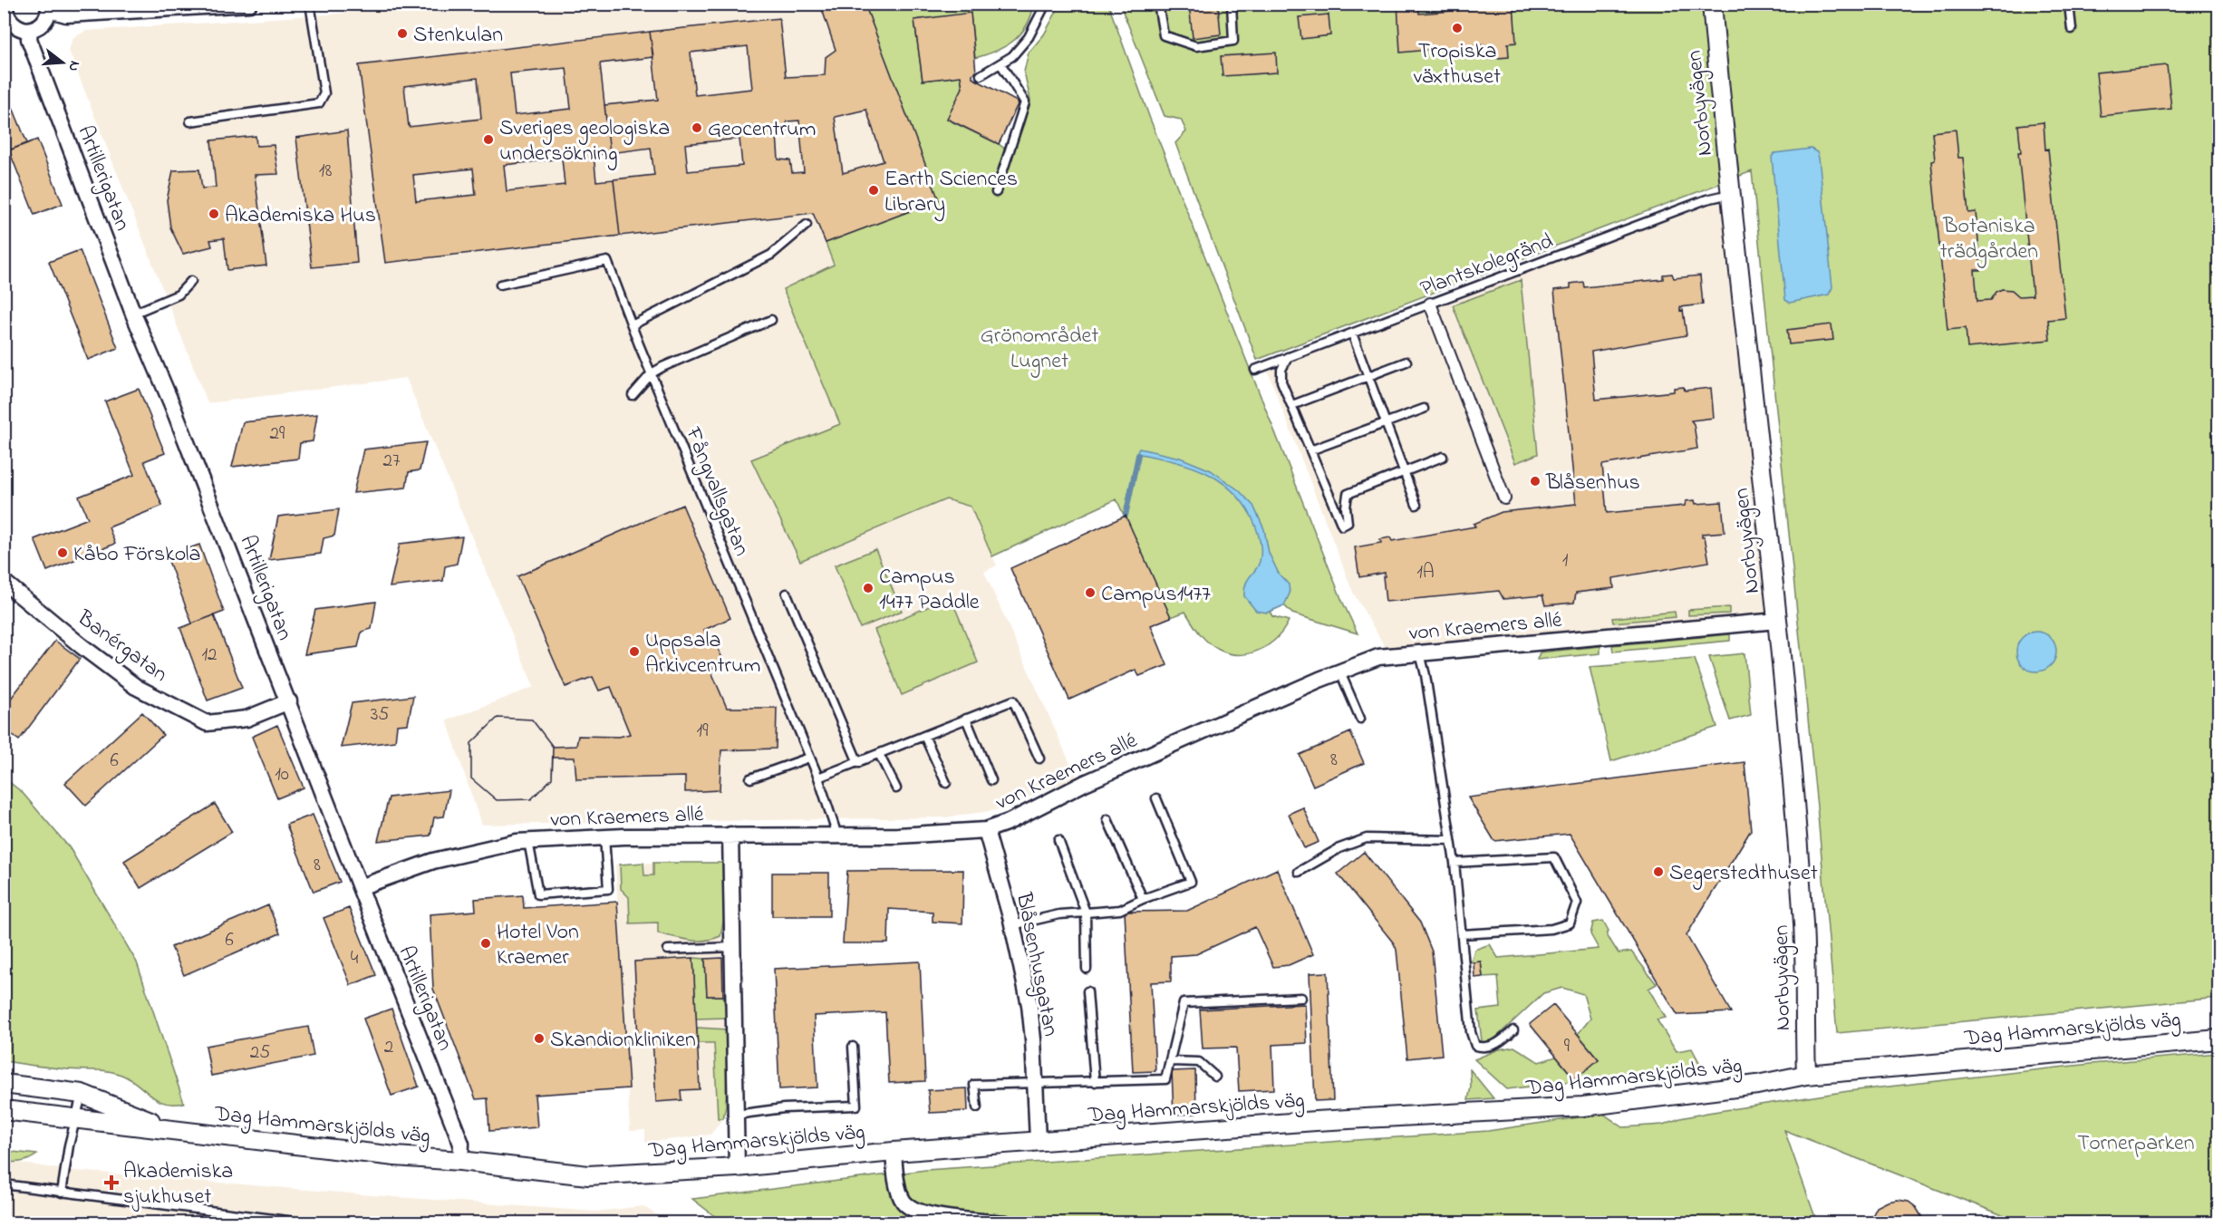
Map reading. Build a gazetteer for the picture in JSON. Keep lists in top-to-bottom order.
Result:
{
  "streets": {
    "street": [
      "Norbyvägen",
      "Artillerigatan",
      "von Kraemers allé",
      "Banérgatan",
      "Blåsenhusgatan",
      "Dag Hammarskjölds väg"
    ],
    "lane": ["Plantskolegränd", "Fångvallsgatan"]
  },
  "crossings": [
    ["Norbyvägen", "Plantskolegränd"],
    ["Norbyvägen", "von Kraemers allé"],
    ["Norbyvägen", "Dag Hammarskjölds väg"],
    ["Artillerigatan", "von Kraemers allé"],
    ["Artillerigatan", "Banérgatan"],
    ["Artillerigatan", "Dag Hammarskjölds väg"],
    ["Fångvallsgatan", "von Kraemers allé"],
    ["von Kraemers allé", "Blåsenhusgatan"],
    ["Blåsenhusgatan", "Dag Hammarskjölds väg"]
  ],
  "parks": ["Botaniska trädgården", "Grönområdet Lugnet", "Tornerparken"],
  "places": {
    "other": [
      "Tropiska växthuset",
      "Stenkulan",
      "Geocentrum",
      "Sveriges geologiska undersökning",
      "Earth Sciences Library",
      "Akademiska Hus",
      "Blåsenhus",
      "Kåbo Förskola",
      "Campus 1477 Paddle",
      "Campus1477",
      "Uppsala Arkivcentrum",
      "Segerstedthuset",
      "Hotel Von Kraemer",
      "Skandionkliniken"
    ],
    "health": ["Akademiska sjukhuset"]
  },
  "house_numbers": [
    "18",
    "29",
    "27",
    "1",
    "1A",
    "12",
    "35",
    "19",
    "8",
    "6",
    "10",
    "8",
    "6",
    "4",
    "9",
    "2",
    "25"
  ],
  "north": "right"
}
